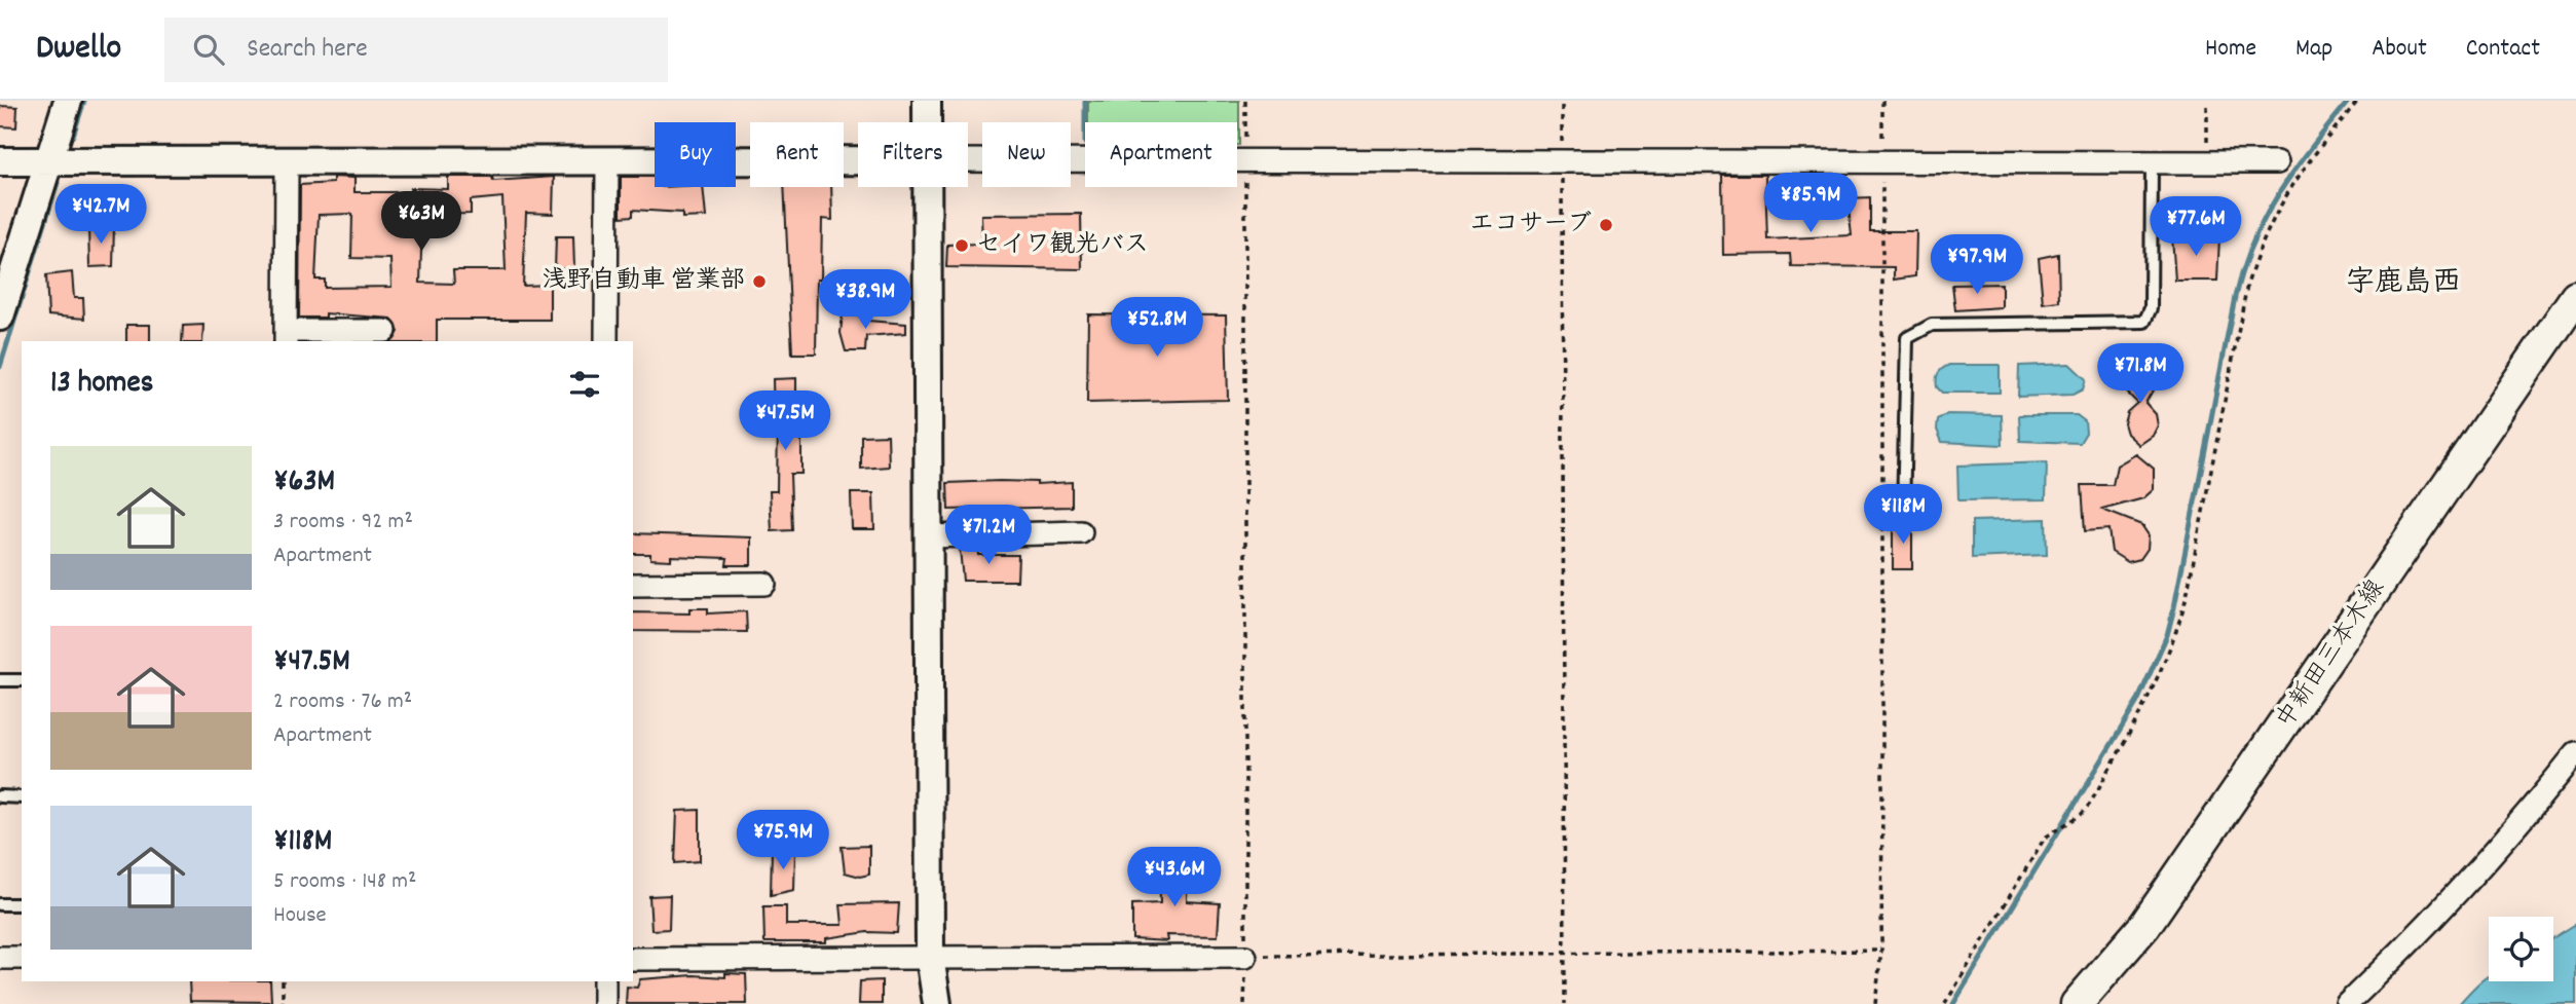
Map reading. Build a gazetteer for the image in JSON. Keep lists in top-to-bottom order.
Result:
{
  "streets": {
    "main road": ["中新田三本木線"]
  },
  "districts": ["字鹿島西"],
  "places": ["エコサーブ", "セイワ観光バス", "浅野自動車 営業部"],
  "page": {
    "header": "Dwello",
    "search": "Search here",
    "nav": [
      "Home",
      "Map",
      "About",
      "Contact"
    ],
    "chip": [
      "Buy",
      "Rent",
      "Filters",
      "New",
      "Apartment"
    ],
    "price": [
      "¥85.9M",
      "¥42.7M",
      "¥63M",
      "¥77.6M",
      "¥97.9M",
      "¥38.9M",
      "¥52.8M",
      "¥71.8M",
      "¥47.5M",
      "¥118M",
      "¥71.2M",
      "¥75.9M",
      "¥43.6M"
    ],
    "heading": "13 homes",
    "list": [
      {
        "name": "¥63M",
        "note": "3 rooms · 92 m² · Apartment"
      },
      {
        "name": "¥47.5M",
        "note": "2 rooms · 76 m² · Apartment"
      },
      {
        "name": "¥118M",
        "note": "5 rooms · 148 m² · House"
      }
    ]
  }
}
